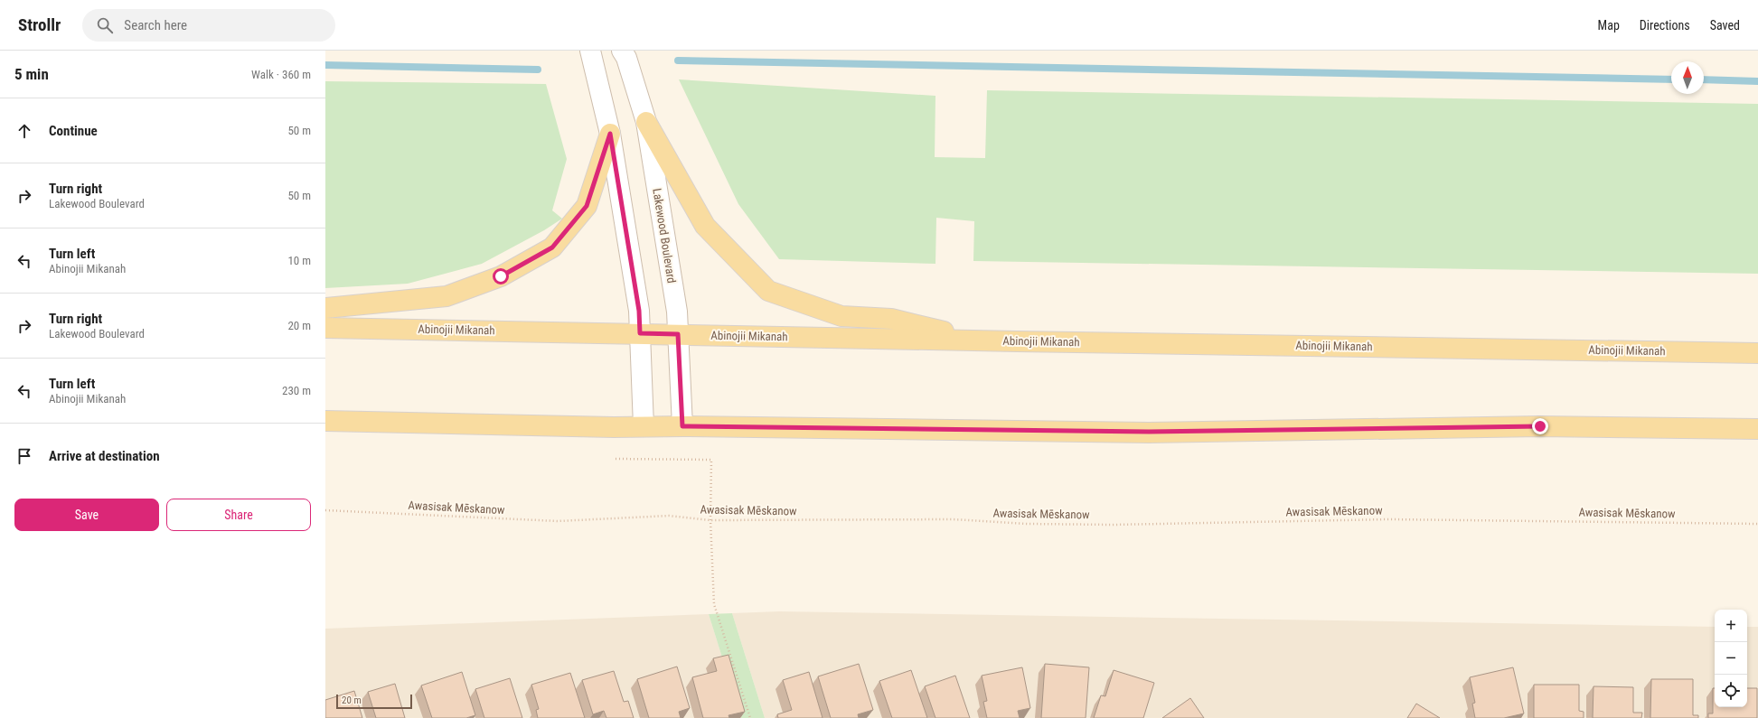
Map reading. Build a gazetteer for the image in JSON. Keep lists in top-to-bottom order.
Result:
{
  "streets": {
    "main road": ["Abinojii Mikanah"],
    "street": ["Lakewood Boulevard"],
    "path": ["Awasisak Mēskanow"]
  },
  "crossings": [
    ["Lakewood Boulevard", "Abinojii Mikanah"]
  ],
  "scale_bar": "20 m",
  "north": "top",
  "page": {
    "header": "Strollr",
    "search": "Search here",
    "nav": ["Map", "Directions", "Saved"],
    "heading": ["5 min", "Walk · 360 m"],
    "list": [
      ["Continue", "50 m"],
      ["Turn right", "Lakewood Boulevard", "50 m"],
      ["Turn left", "Abinojii Mikanah", "10 m"],
      ["Turn right", "Lakewood Boulevard", "20 m"],
      ["Turn left", "Abinojii Mikanah", "230 m"],
      "Arrive at destination"
    ],
    "buttons": ["Save", "Share"],
    "map_buttons": ["+", "−"],
    "scale": "20 m"
  }
}
